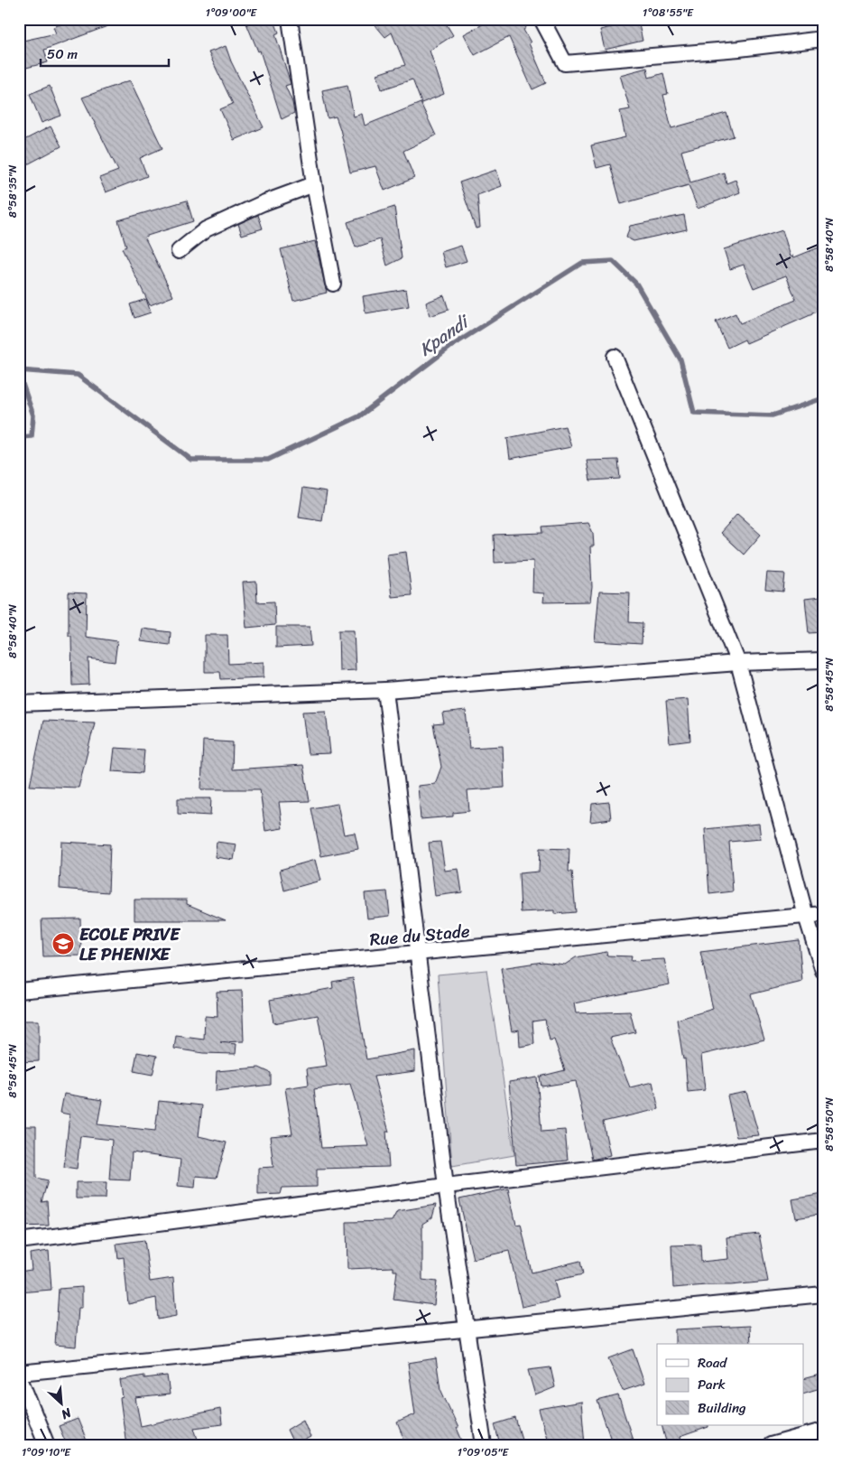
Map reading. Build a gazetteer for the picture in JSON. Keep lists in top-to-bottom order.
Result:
{
  "streets": {
    "street": ["Rue du Stade"]
  },
  "water": ["Kpandi"],
  "places": {
    "school or university": ["ECOLE PRIVE LE PHENIXE"]
  },
  "legend": ["Road", "Park", "Building"],
  "scale_bar": "50 m",
  "north": "bottom right",
  "coordinates": [
    "1°09'00\"E",
    "1°08'55\"E",
    "8°58'35\"N",
    "8°58'40\"N",
    "8°58'45\"N",
    "8°58'50\"N",
    "1°09'10\"E",
    "1°09'05\"E"
  ]
}
